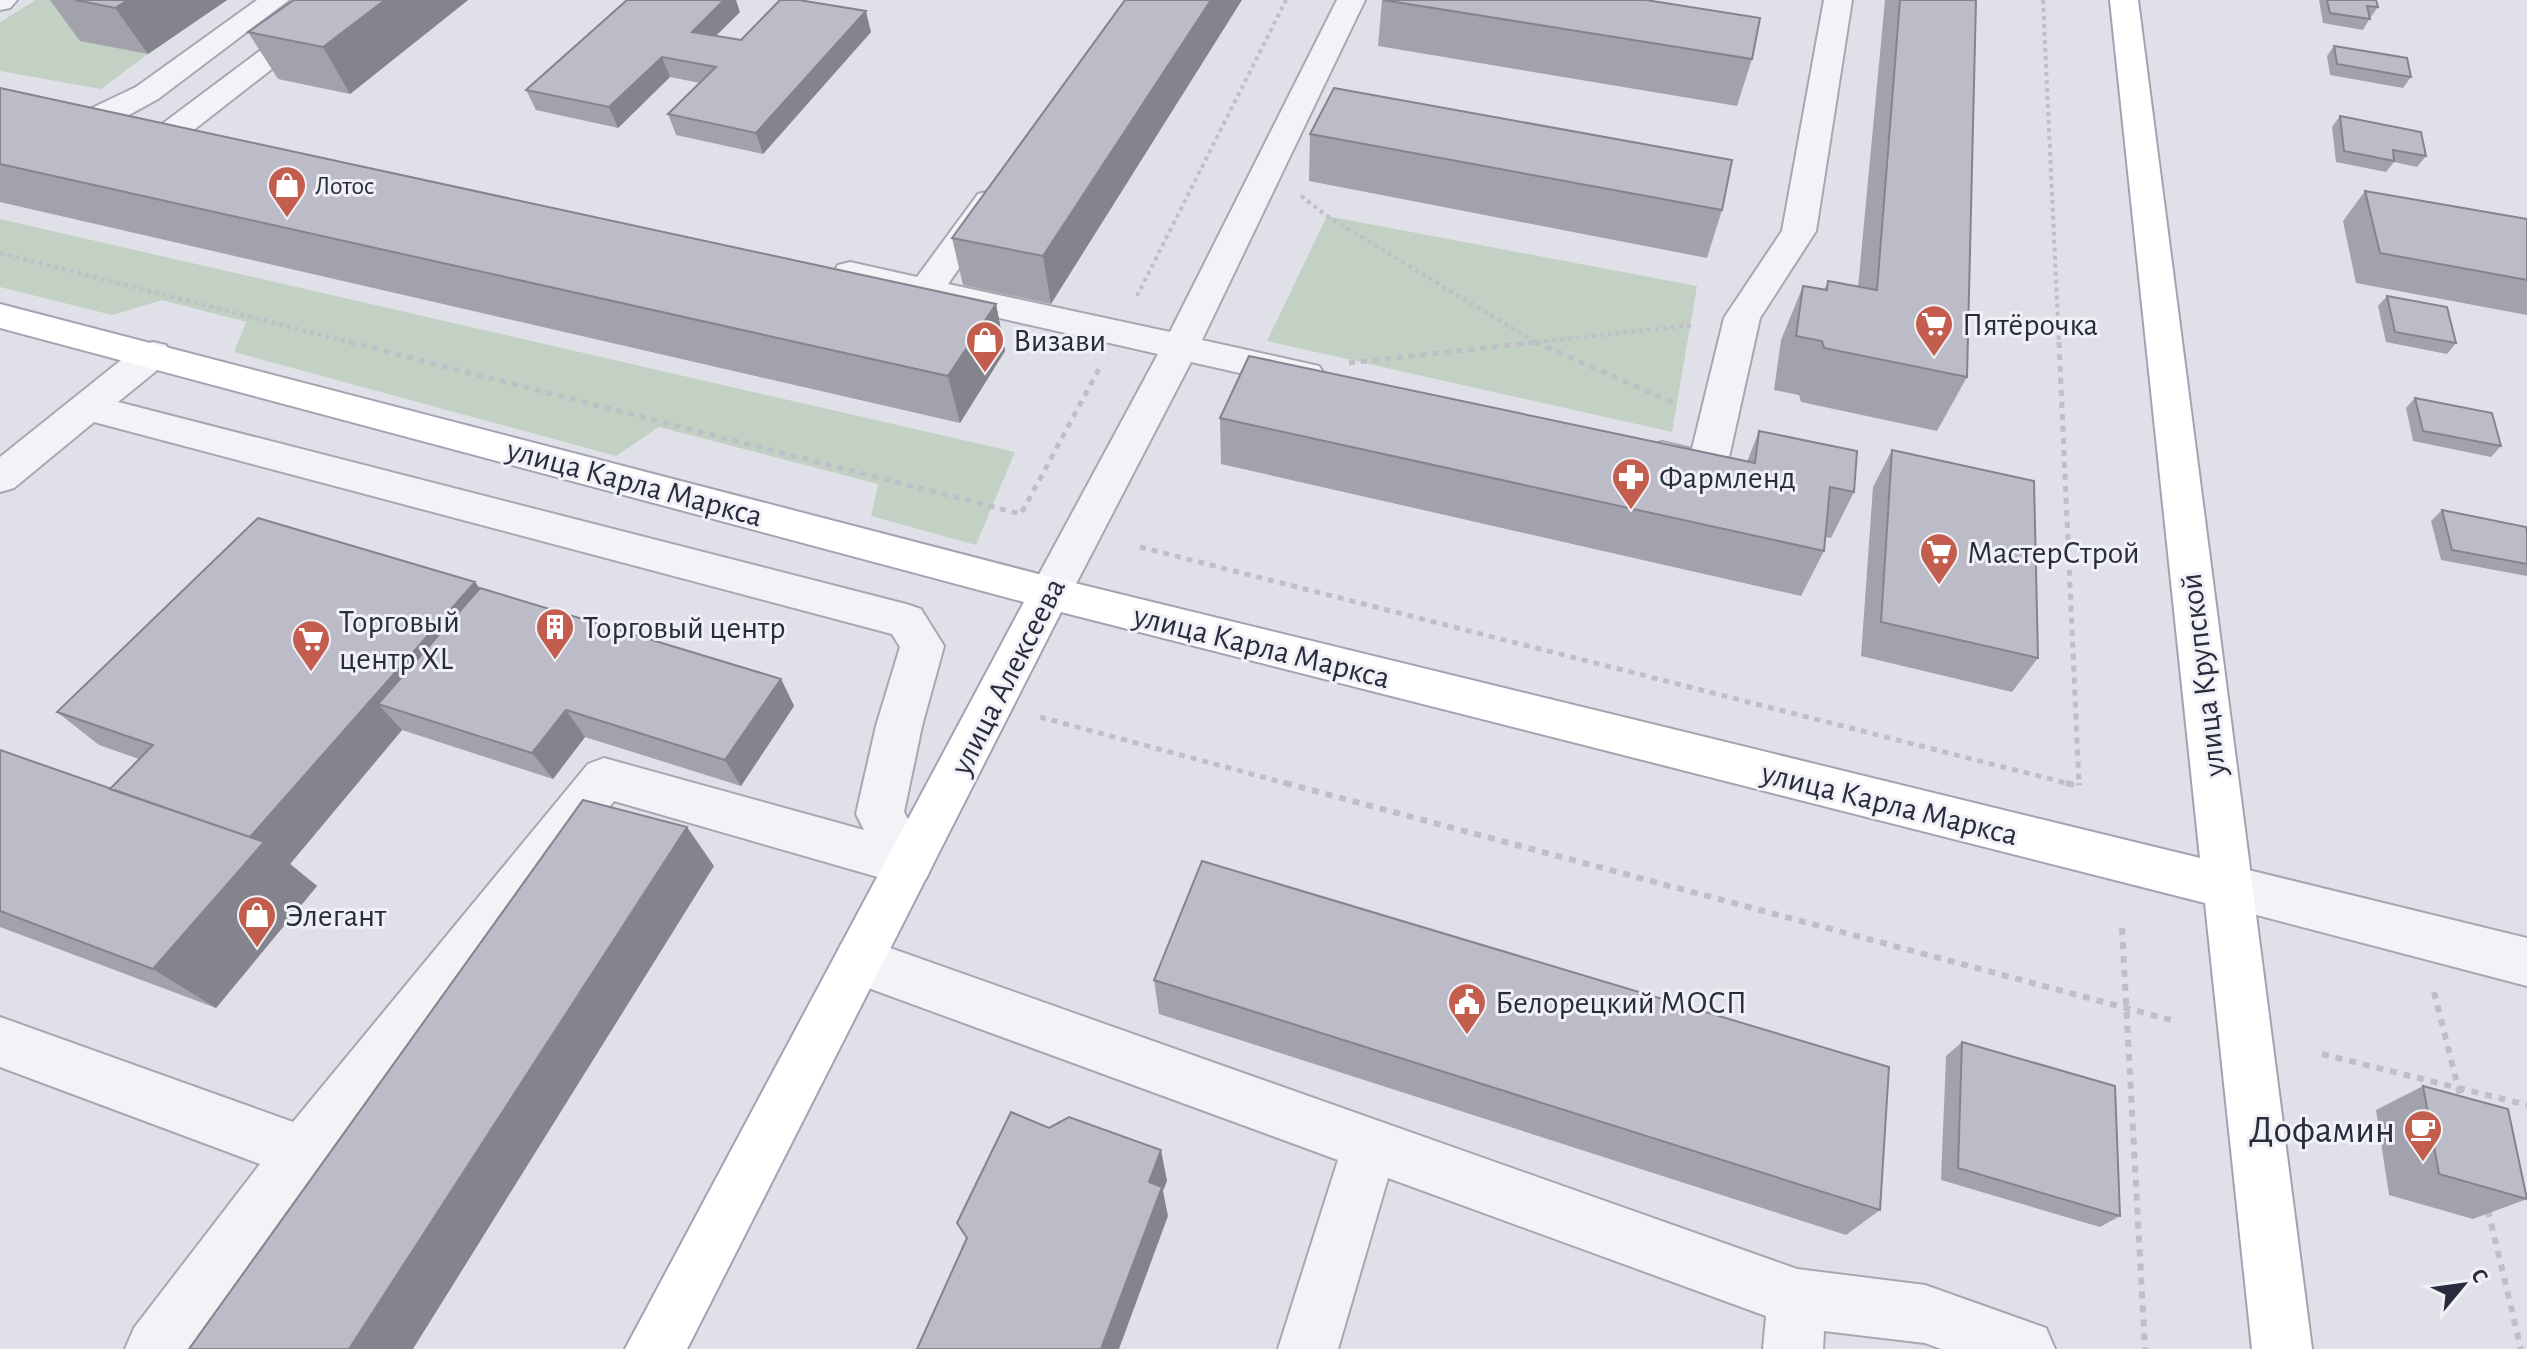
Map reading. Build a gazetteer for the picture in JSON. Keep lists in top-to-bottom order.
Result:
{
  "streets": {
    "main road": ["улица Карла Маркса", "улица Крупской", "улица Алексеева"]
  },
  "crossings": [
    ["улица Карла Маркса", "улица Крупской"],
    ["улица Карла Маркса", "улица Алексеева"]
  ],
  "places": {
    "shop": ["Лотос", "Визави", "Элегант"],
    "supermarket": ["Пятёрочка", "МастерСтрой", "Торговый центр XL"],
    "pharmacy": ["Фармленд"],
    "building": ["Торговый центр"],
    "public building": ["Белорецкий МОСП"],
    "cafe": ["Дофамин"]
  },
  "north": "top right"
}
